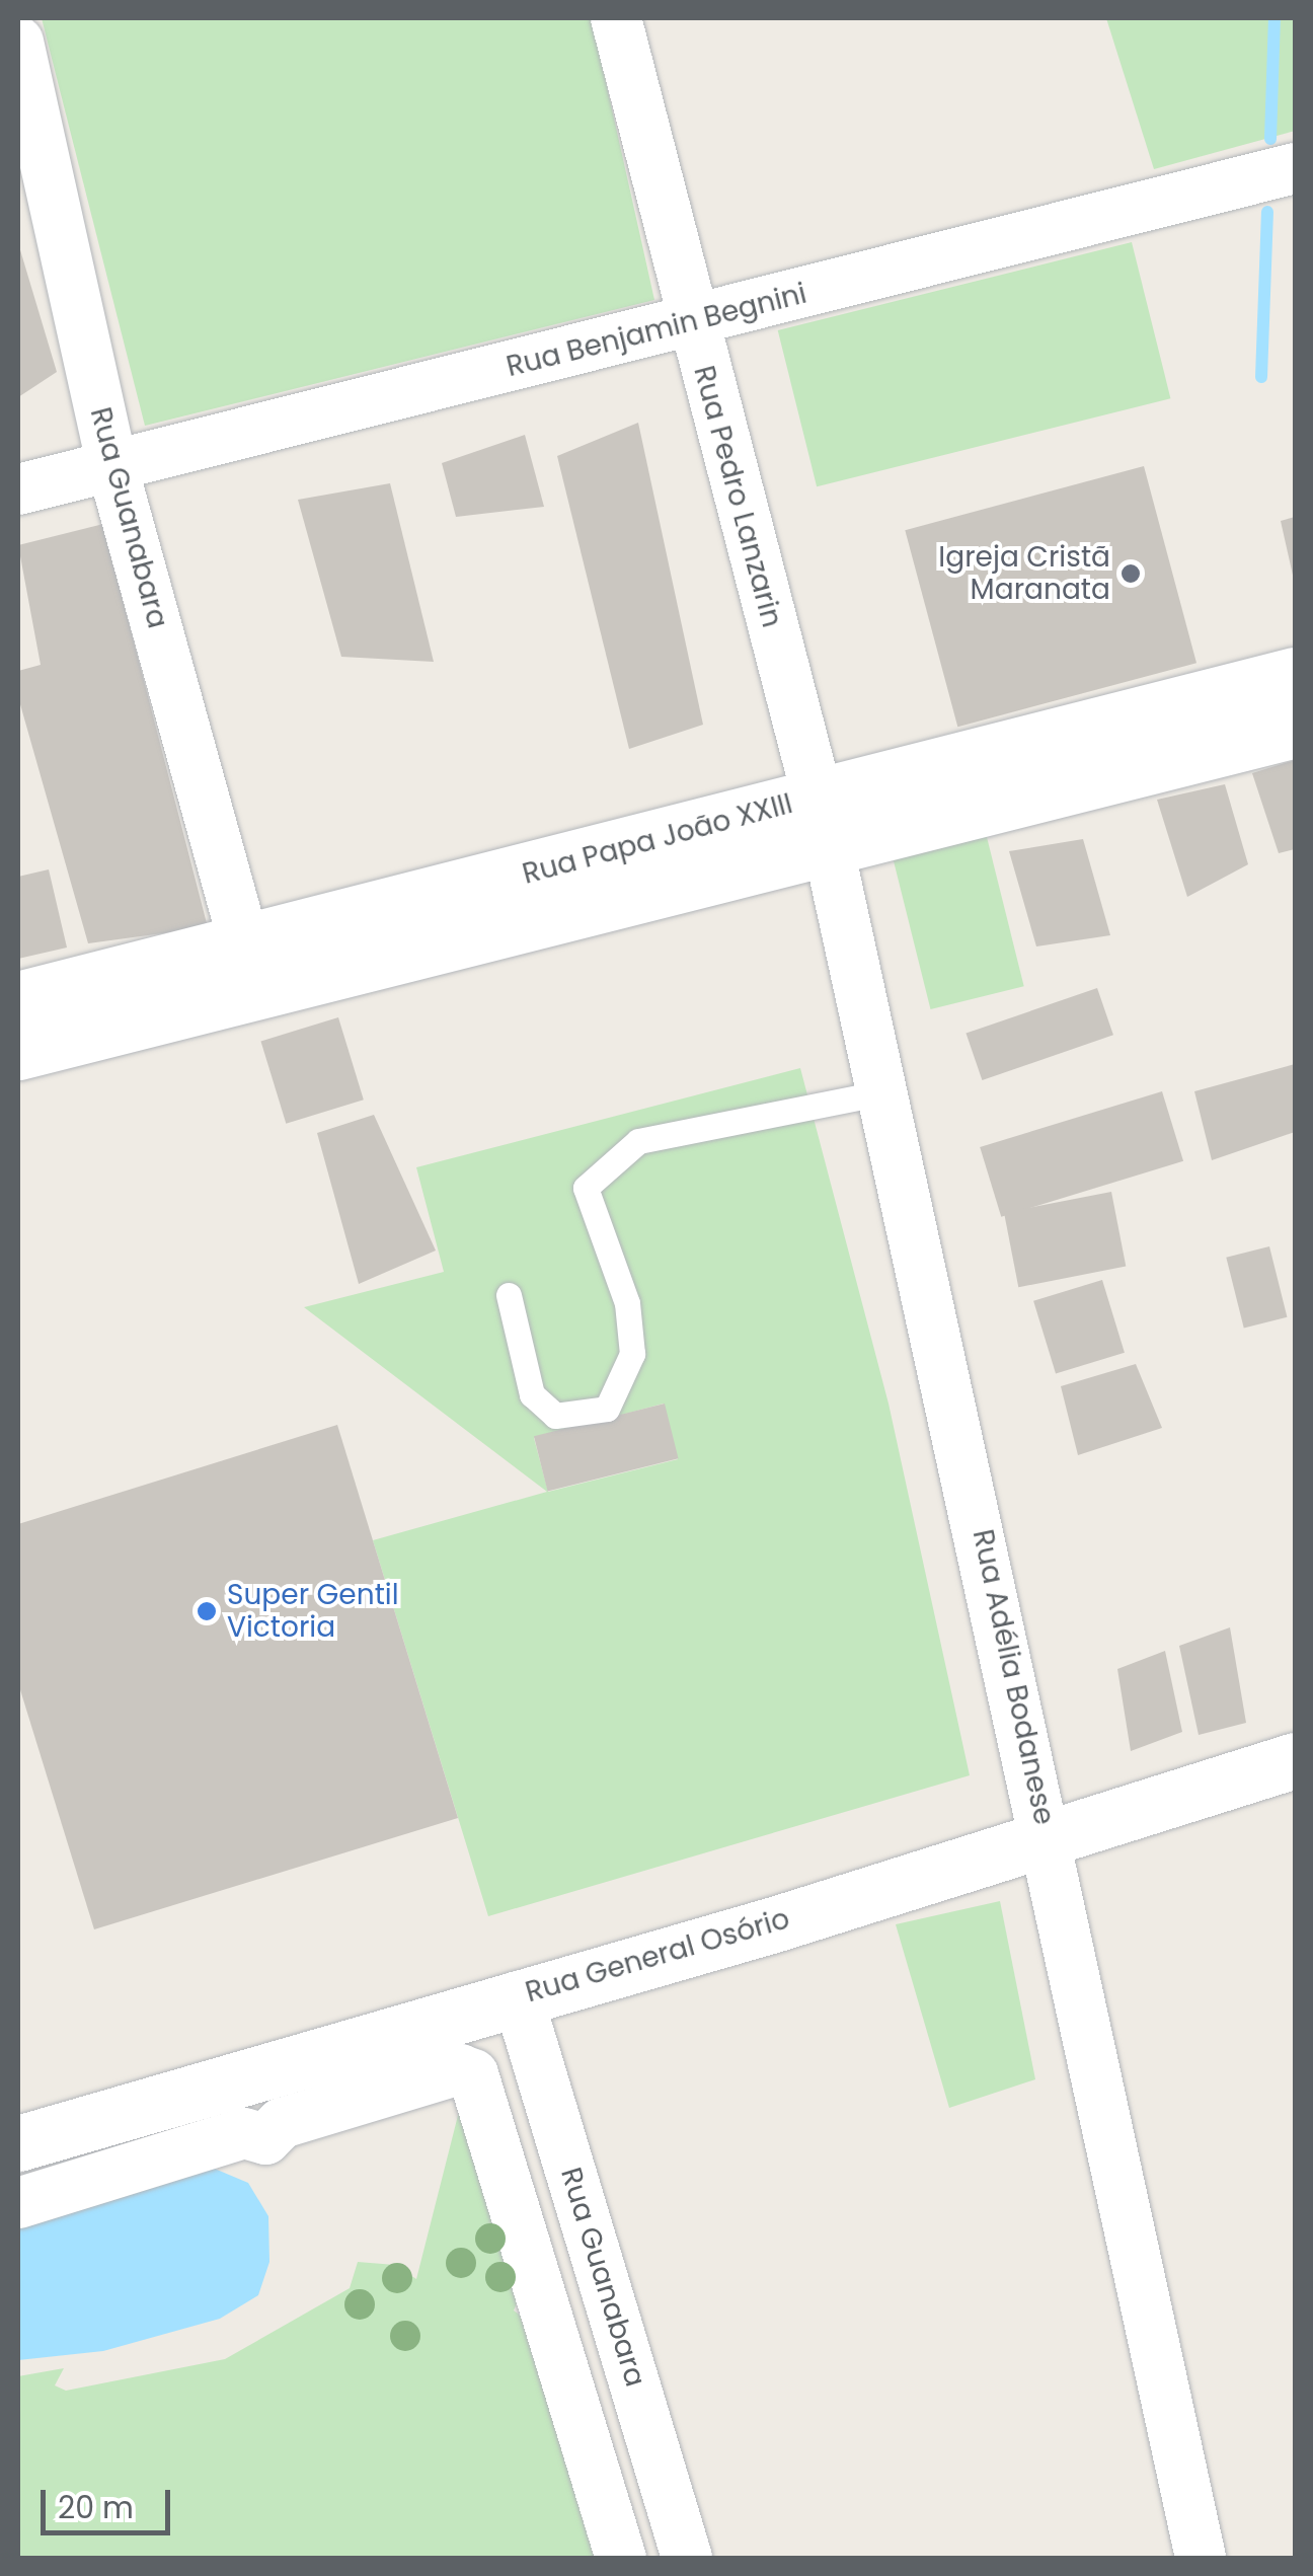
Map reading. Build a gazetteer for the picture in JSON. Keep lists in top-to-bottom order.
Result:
{
  "streets": {
    "street": [
      "Rua Benjamin Begnini",
      "Rua Pedro Lanzarin",
      "Rua Guanabara",
      "Rua Papa João XXIII",
      "Rua Adélia Bodanese",
      "Rua General Osório"
    ]
  },
  "crossings": [
    ["Rua Benjamin Begnini", "Rua Pedro Lanzarin"],
    ["Rua Benjamin Begnini", "Rua Guanabara"],
    ["Rua Pedro Lanzarin", "Rua Papa João XXIII"],
    ["Rua Pedro Lanzarin", "Rua Adélia Bodanese"],
    ["Rua Guanabara", "Rua Papa João XXIII"],
    ["Rua Guanabara", "Rua General Osório"],
    ["Rua Papa João XXIII", "Rua Adélia Bodanese"],
    ["Rua Adélia Bodanese", "Rua General Osório"]
  ],
  "places": ["Igreja Cristã Maranata", "Super Gentil Victoria"],
  "scale_bar": "20 m"
}
